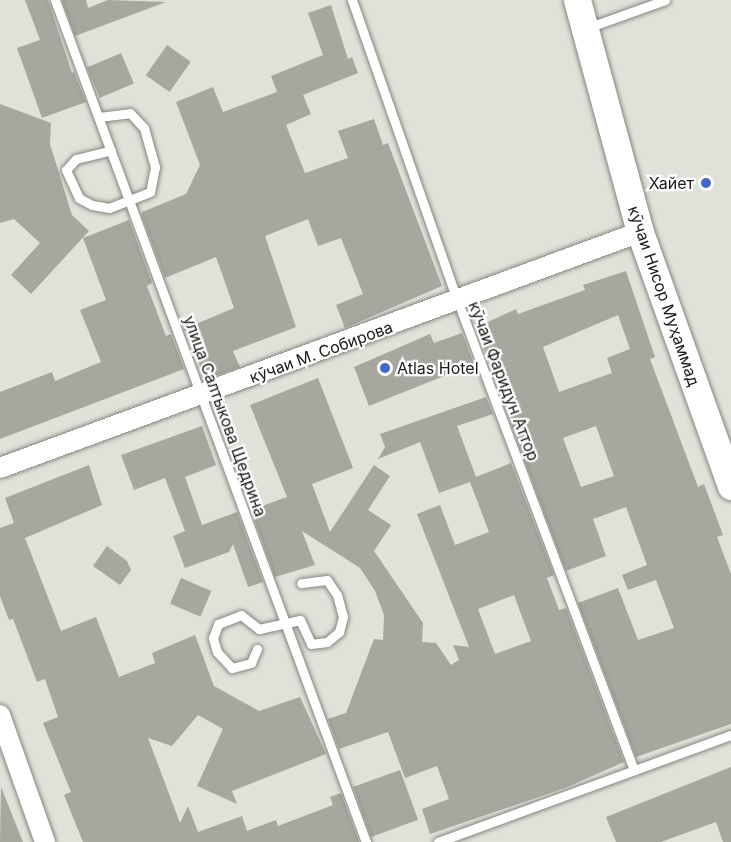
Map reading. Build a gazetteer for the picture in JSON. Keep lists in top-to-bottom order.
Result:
{
  "streets": {
    "street": ["кӯчаи Нисор Муҳаммад", "кӯчаи М. Собирова"],
    "lane": ["кӯчаи Фаридун Аттор", "улица Салтыкова Щедрина"]
  },
  "crossings": [
    ["кӯчаи Нисор Муҳаммад", "кӯчаи М. Собирова"],
    ["кӯчаи М. Собирова", "кӯчаи Фаридун Аттор"],
    ["кӯчаи М. Собирова", "улица Салтыкова Щедрина"]
  ],
  "places": ["Хайет", "Atlas Hotel"]
}
